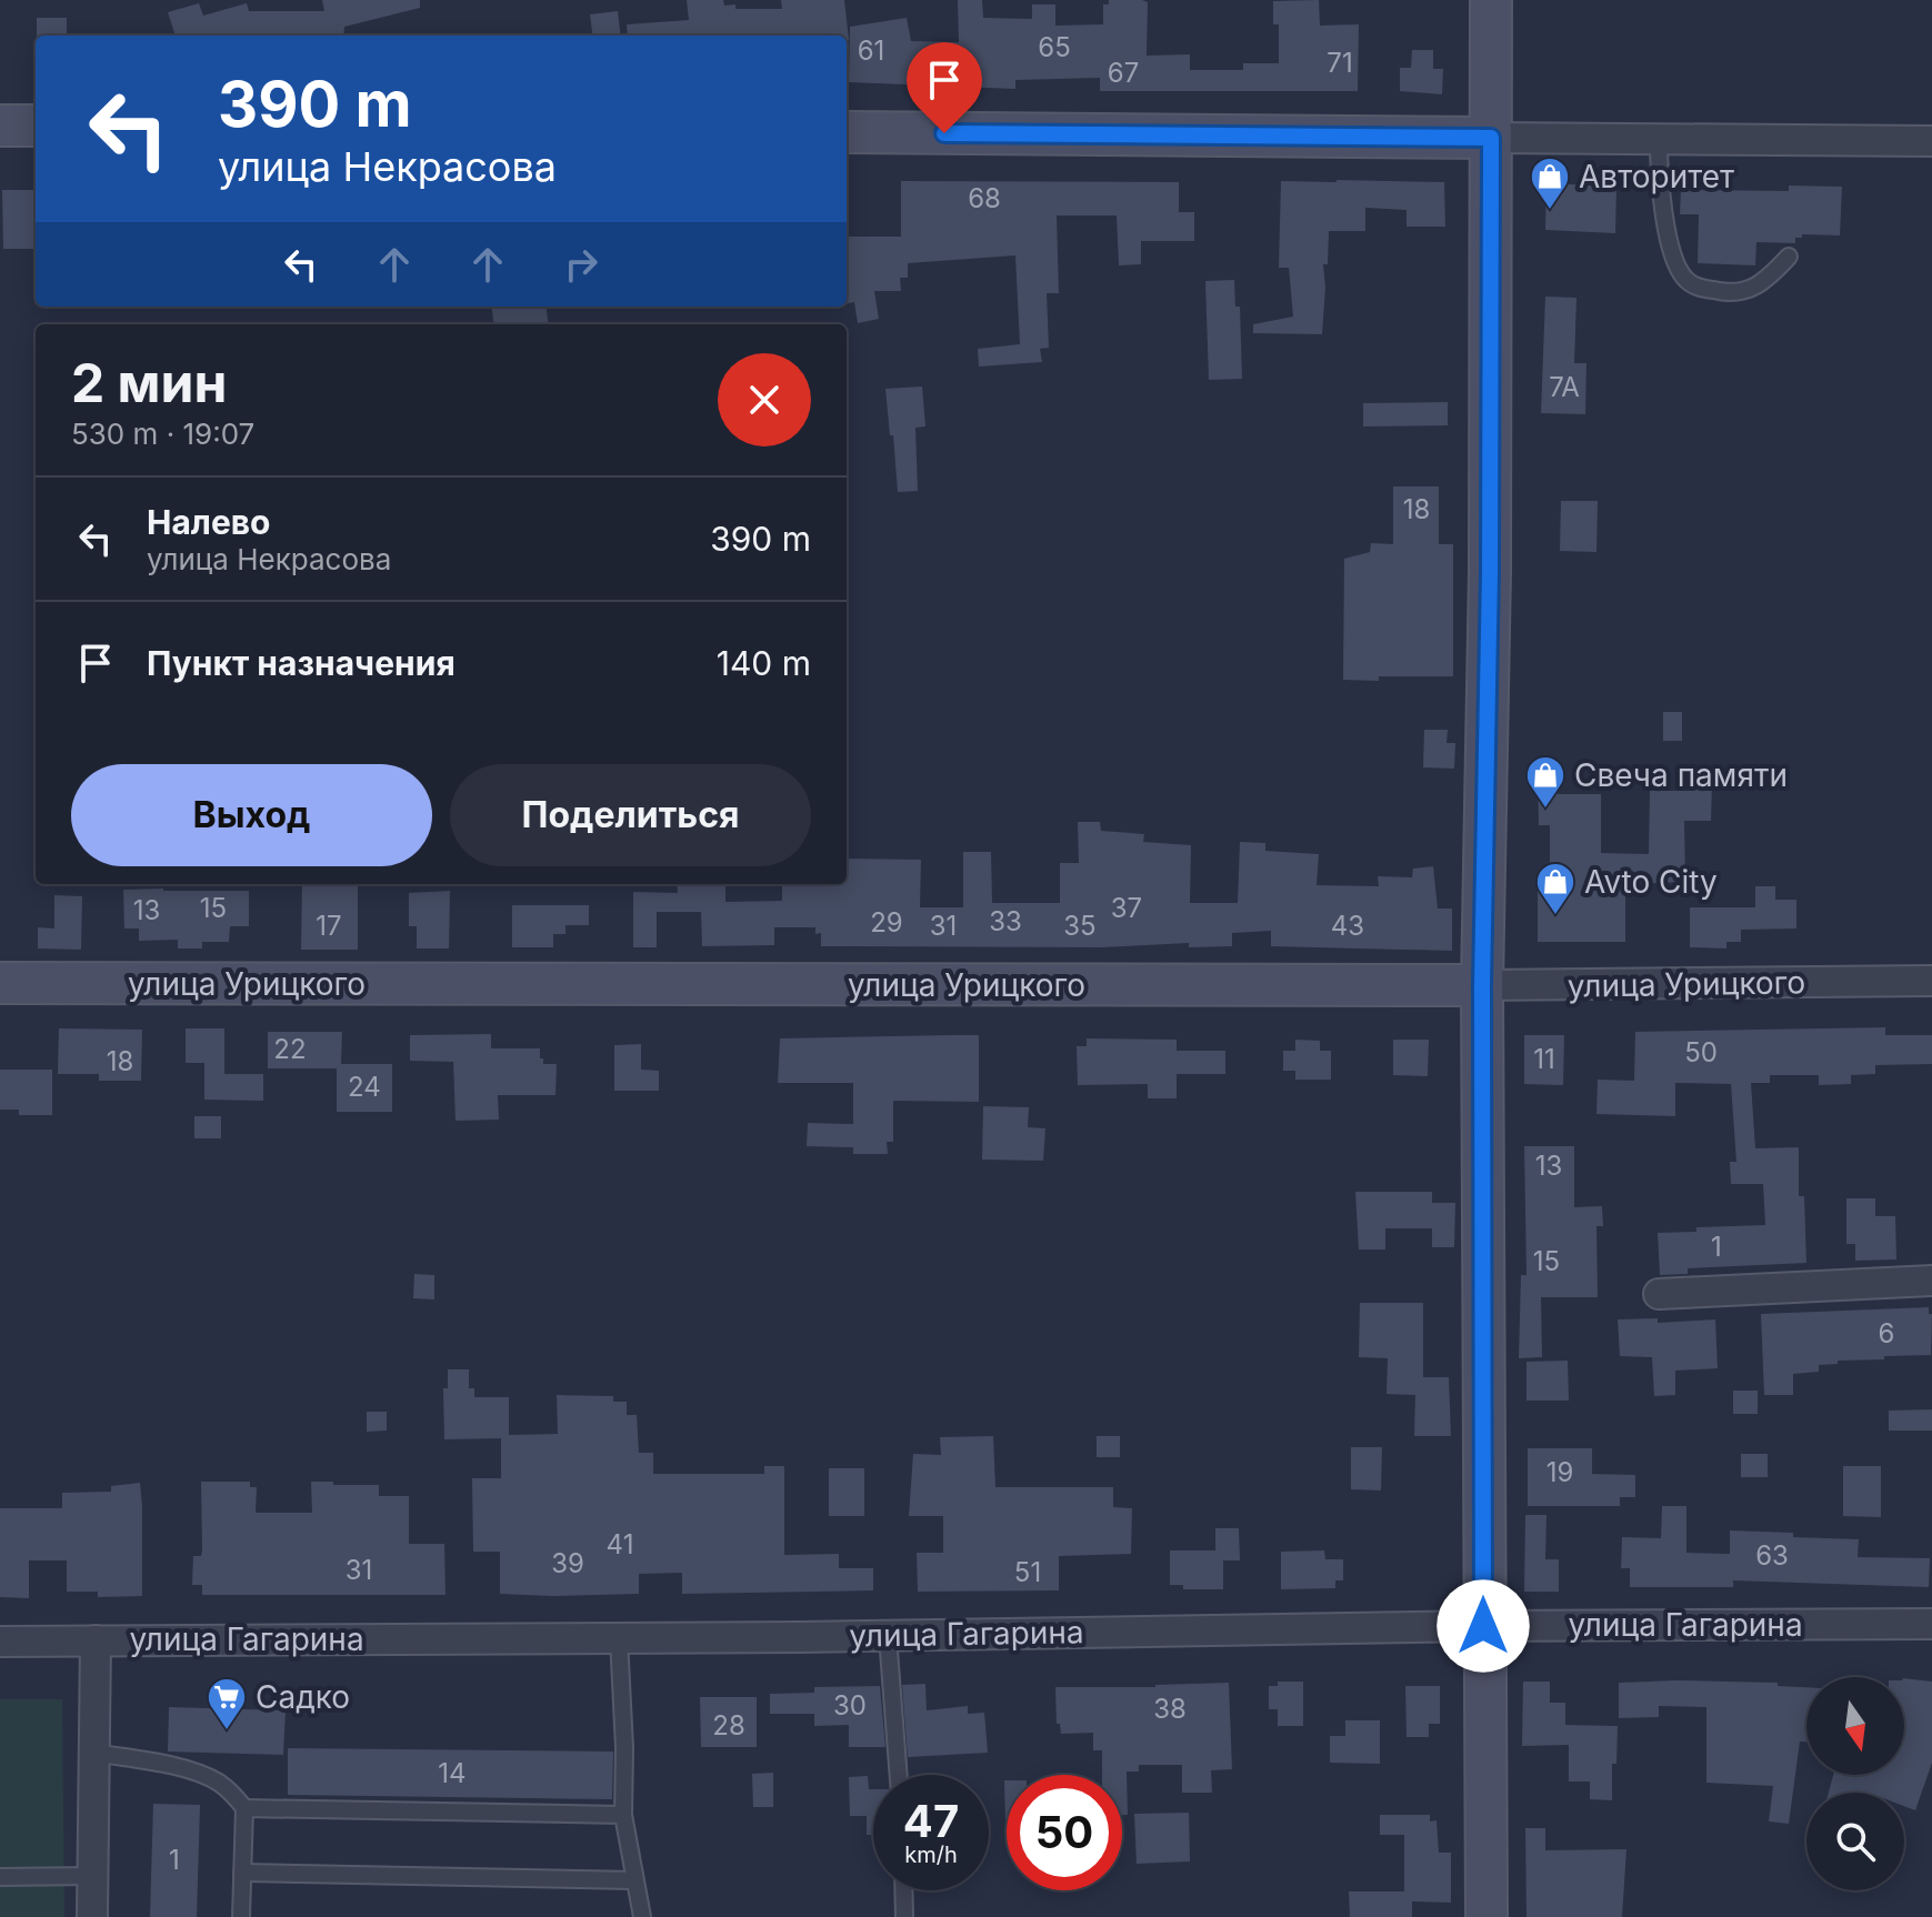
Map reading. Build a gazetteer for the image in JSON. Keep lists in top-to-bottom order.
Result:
{
  "streets": {
    "street": ["улица Урицкого", "улица Гагарина"]
  },
  "places": {
    "shop": ["Авторитет", "Свеча памяти", "Avto City"],
    "supermarket": ["Садко"]
  },
  "house_numbers": [
    "65",
    "61",
    "71",
    "67",
    "68",
    "7А",
    "18",
    "15",
    "37",
    "13",
    "33",
    "29",
    "17",
    "31",
    "35",
    "43",
    "22",
    "50",
    "11",
    "18",
    "24",
    "13",
    "1",
    "15",
    "6",
    "19",
    "41",
    "63",
    "39",
    "31",
    "51",
    "30",
    "38",
    "28",
    "14",
    "1"
  ],
  "north": "bottom",
  "page": {
    "turn": ["390 m", "улица Некрасова"],
    "heading": ["2 мин", "530 m · 19:07"],
    "list": [
      {
        "name": "Налево",
        "note": "улица Некрасова",
        "value": "390 m"
      },
      {
        "name": "Пункт назначения",
        "value": "140 m"
      }
    ],
    "buttons": ["Выход", "Поделиться"],
    "speed": "47 km/h",
    "limit": "50"
  }
}
